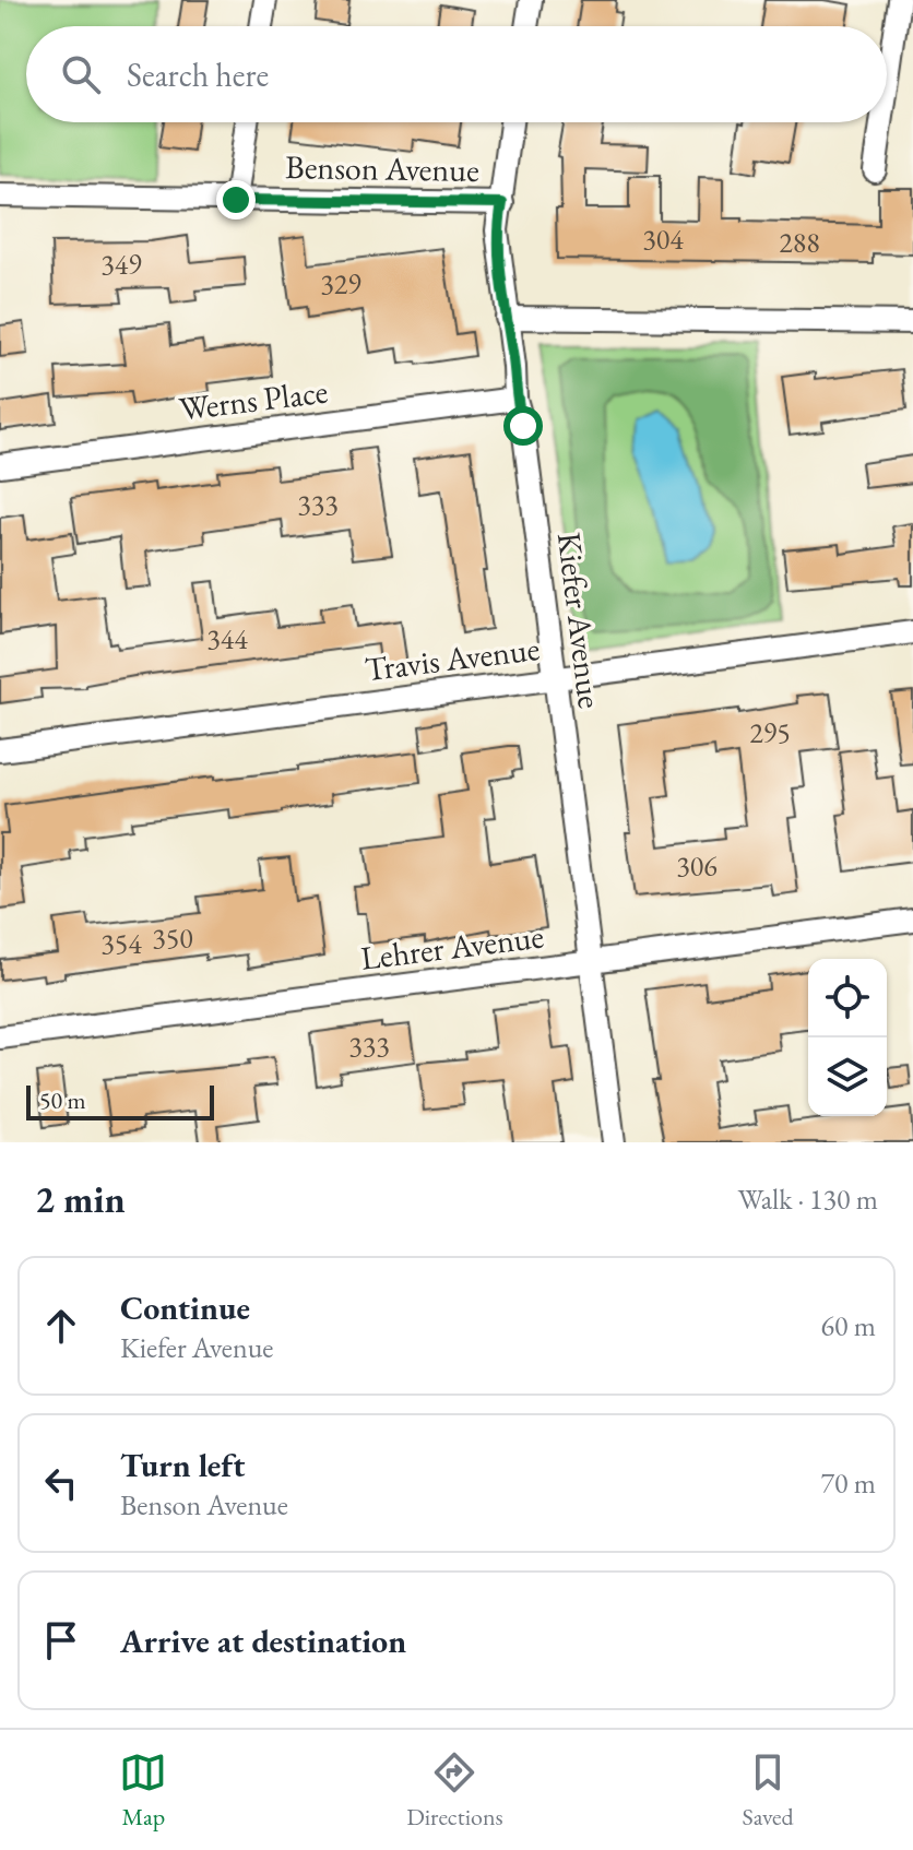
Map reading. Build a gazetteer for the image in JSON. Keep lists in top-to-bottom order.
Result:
{
  "streets": {
    "street": [
      "Benson Avenue",
      "Werns Place",
      "Kiefer Avenue",
      "Travis Avenue",
      "Lehrer Avenue"
    ]
  },
  "crossings": [
    ["Benson Avenue", "Kiefer Avenue"],
    ["Werns Place", "Kiefer Avenue"],
    ["Kiefer Avenue", "Travis Avenue"],
    ["Kiefer Avenue", "Lehrer Avenue"]
  ],
  "house_numbers": [
    "304",
    "288",
    "349",
    "329",
    "333",
    "344",
    "295",
    "306",
    "350",
    "354",
    "333"
  ],
  "scale_bar": "50 m",
  "page": {
    "search": "Search here",
    "scale": "50 m",
    "heading": ["2 min", "Walk · 130 m"],
    "list": [
      ["Continue", "Kiefer Avenue", "60 m"],
      ["Turn left", "Benson Avenue", "70 m"],
      "Arrive at destination"
    ],
    "nav": ["Map", "Directions", "Saved"]
  }
}
